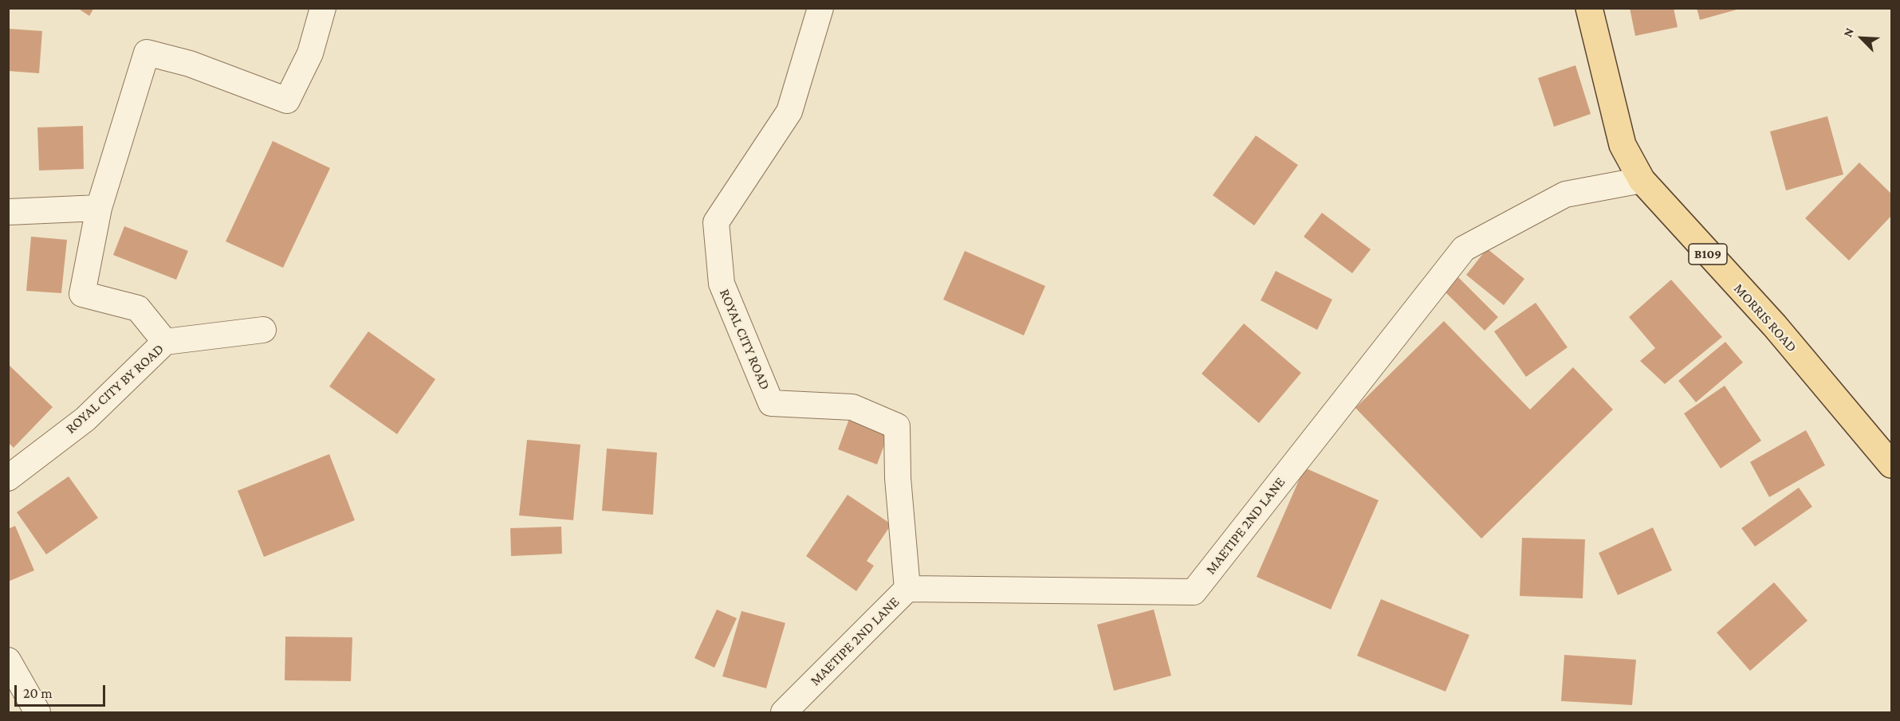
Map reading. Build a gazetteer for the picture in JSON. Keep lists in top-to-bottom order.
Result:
{
  "streets": {
    "main road": ["B109", "MORRIS ROAD"],
    "street": ["ROYAL CITY ROAD", "ROYAL CITY BY ROAD", "MAETIPE 2ND LANE"]
  },
  "crossings": [
    ["MORRIS ROAD", "MAETIPE 2ND LANE"],
    ["ROYAL CITY ROAD", "MAETIPE 2ND LANE"]
  ],
  "scale_bar": "20 m",
  "north": "top left"
}
